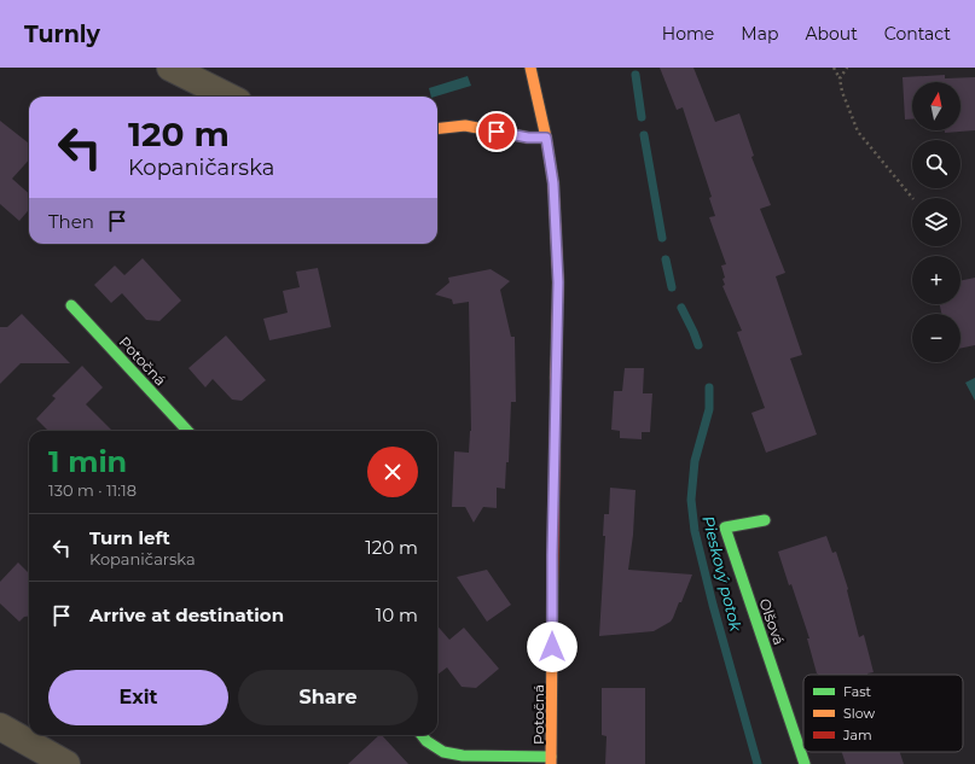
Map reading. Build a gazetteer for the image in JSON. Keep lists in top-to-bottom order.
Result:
{
  "streets": {
    "street": ["Potočná", "Olšová"]
  },
  "water": ["Pieskový potok"],
  "legend": ["Fast", "Slow", "Jam"],
  "north": "top",
  "page": {
    "header": "Turnly",
    "nav": [
      "Home",
      "Map",
      "About",
      "Contact"
    ],
    "map_buttons": ["+", "−"],
    "turn": ["120 m", "Kopaničarska"],
    "then": "Then",
    "heading": ["1 min", "130 m · 11:18"],
    "list": [
      {
        "name": "Turn left",
        "note": "Kopaničarska",
        "value": "120 m"
      },
      {
        "name": "Arrive at destination",
        "value": "10 m"
      }
    ],
    "buttons": ["Exit", "Share"]
  }
}
